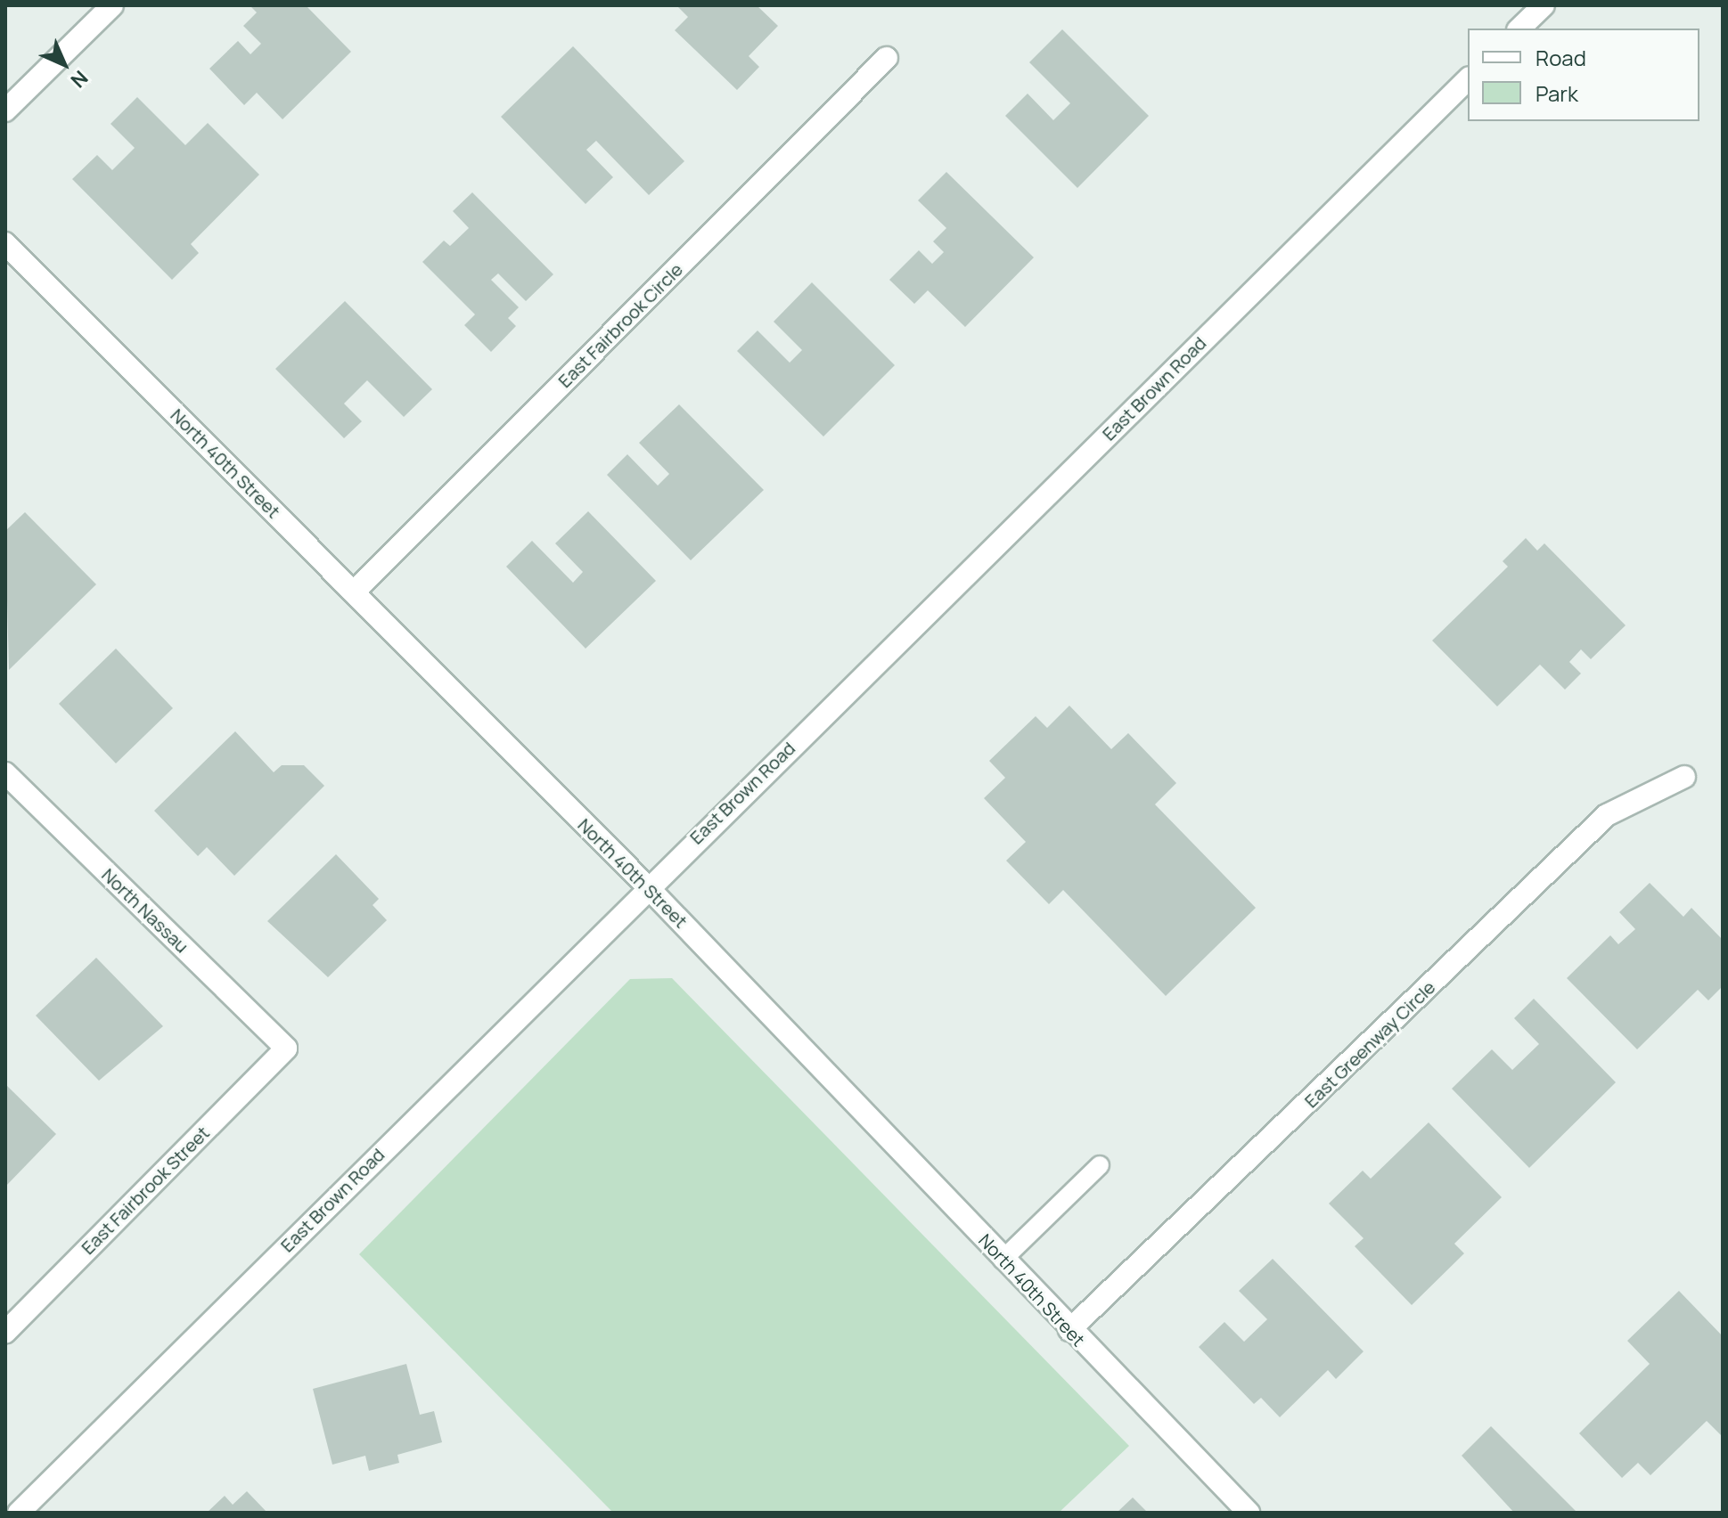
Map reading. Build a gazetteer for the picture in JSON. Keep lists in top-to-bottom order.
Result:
{
  "streets": {
    "street": [
      "East Fairbrook Circle",
      "East Brown Road",
      "North 40th Street",
      "North Nassau",
      "East Greenway Circle",
      "East Fairbrook Street"
    ]
  },
  "crossings": [
    ["East Fairbrook Circle", "North 40th Street"],
    ["East Brown Road", "North 40th Street"],
    ["North 40th Street", "East Greenway Circle"],
    ["North Nassau", "East Fairbrook Street"]
  ],
  "legend": ["Road", "Park"],
  "north": "bottom right"
}
